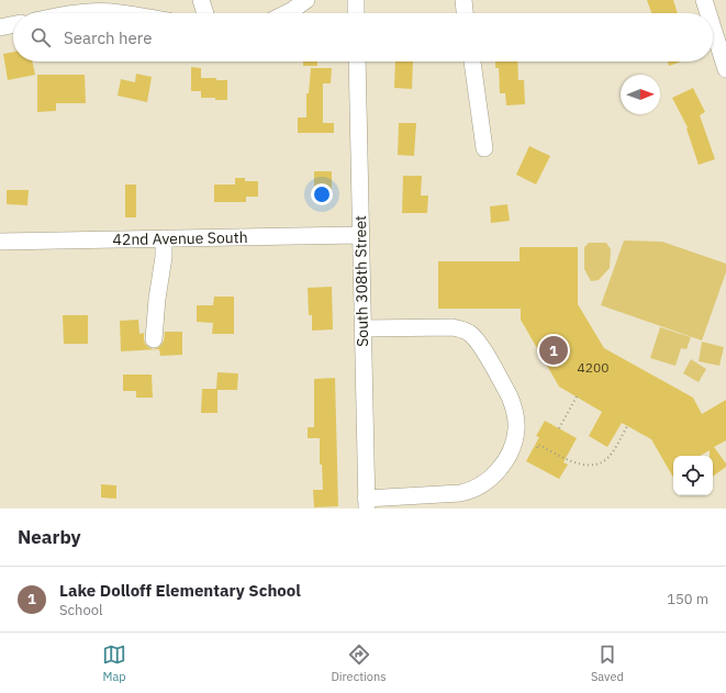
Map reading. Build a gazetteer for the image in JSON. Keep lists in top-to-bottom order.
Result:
{
  "streets": {
    "street": ["42nd Avenue South", "South 308th Street"]
  },
  "crossings": [
    ["42nd Avenue South", "South 308th Street"]
  ],
  "house_numbers": ["4200"],
  "north": "right",
  "page": {
    "search": "Search here",
    "pins": "1",
    "heading": "Nearby",
    "list": [
      {
        "mark": "1",
        "name": "Lake Dolloff Elementary School",
        "note": "School",
        "value": "150 m"
      }
    ],
    "nav": ["Map", "Directions", "Saved"]
  }
}
